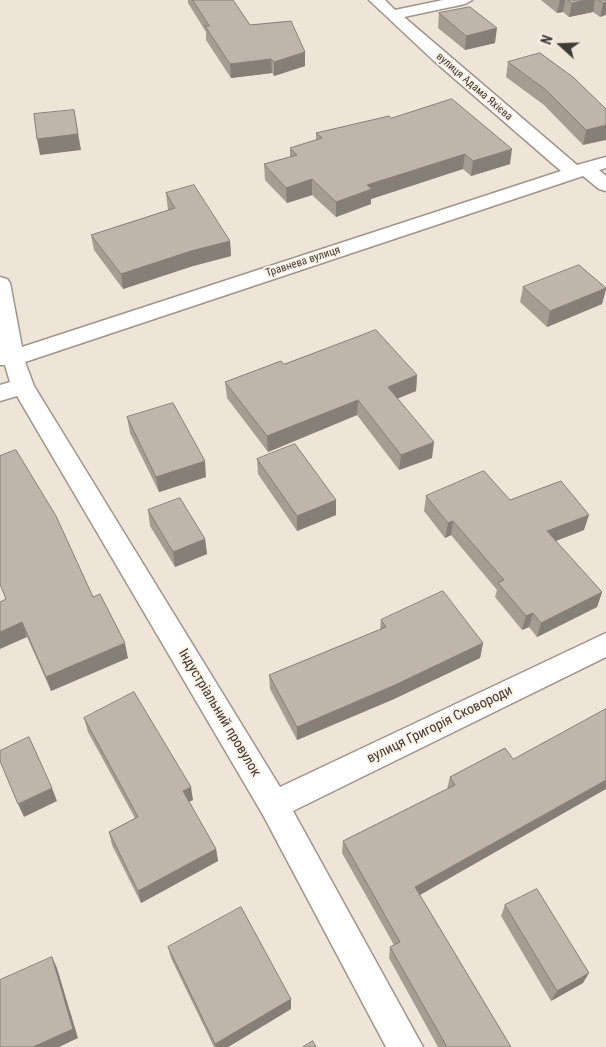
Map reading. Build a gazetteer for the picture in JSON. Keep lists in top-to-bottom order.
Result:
{
  "streets": {
    "street": [
      "вулиця Адама Яхієва",
      "Травнева вулиця",
      "Індустріальний провулок",
      "вулиця Григорія Сковороди"
    ]
  },
  "crossings": [
    ["вулиця Адама Яхієва", "Травнева вулиця"],
    ["Травнева вулиця", "Індустріальний провулок"],
    ["Індустріальний провулок", "вулиця Григорія Сковороди"]
  ],
  "north": "left"
}
